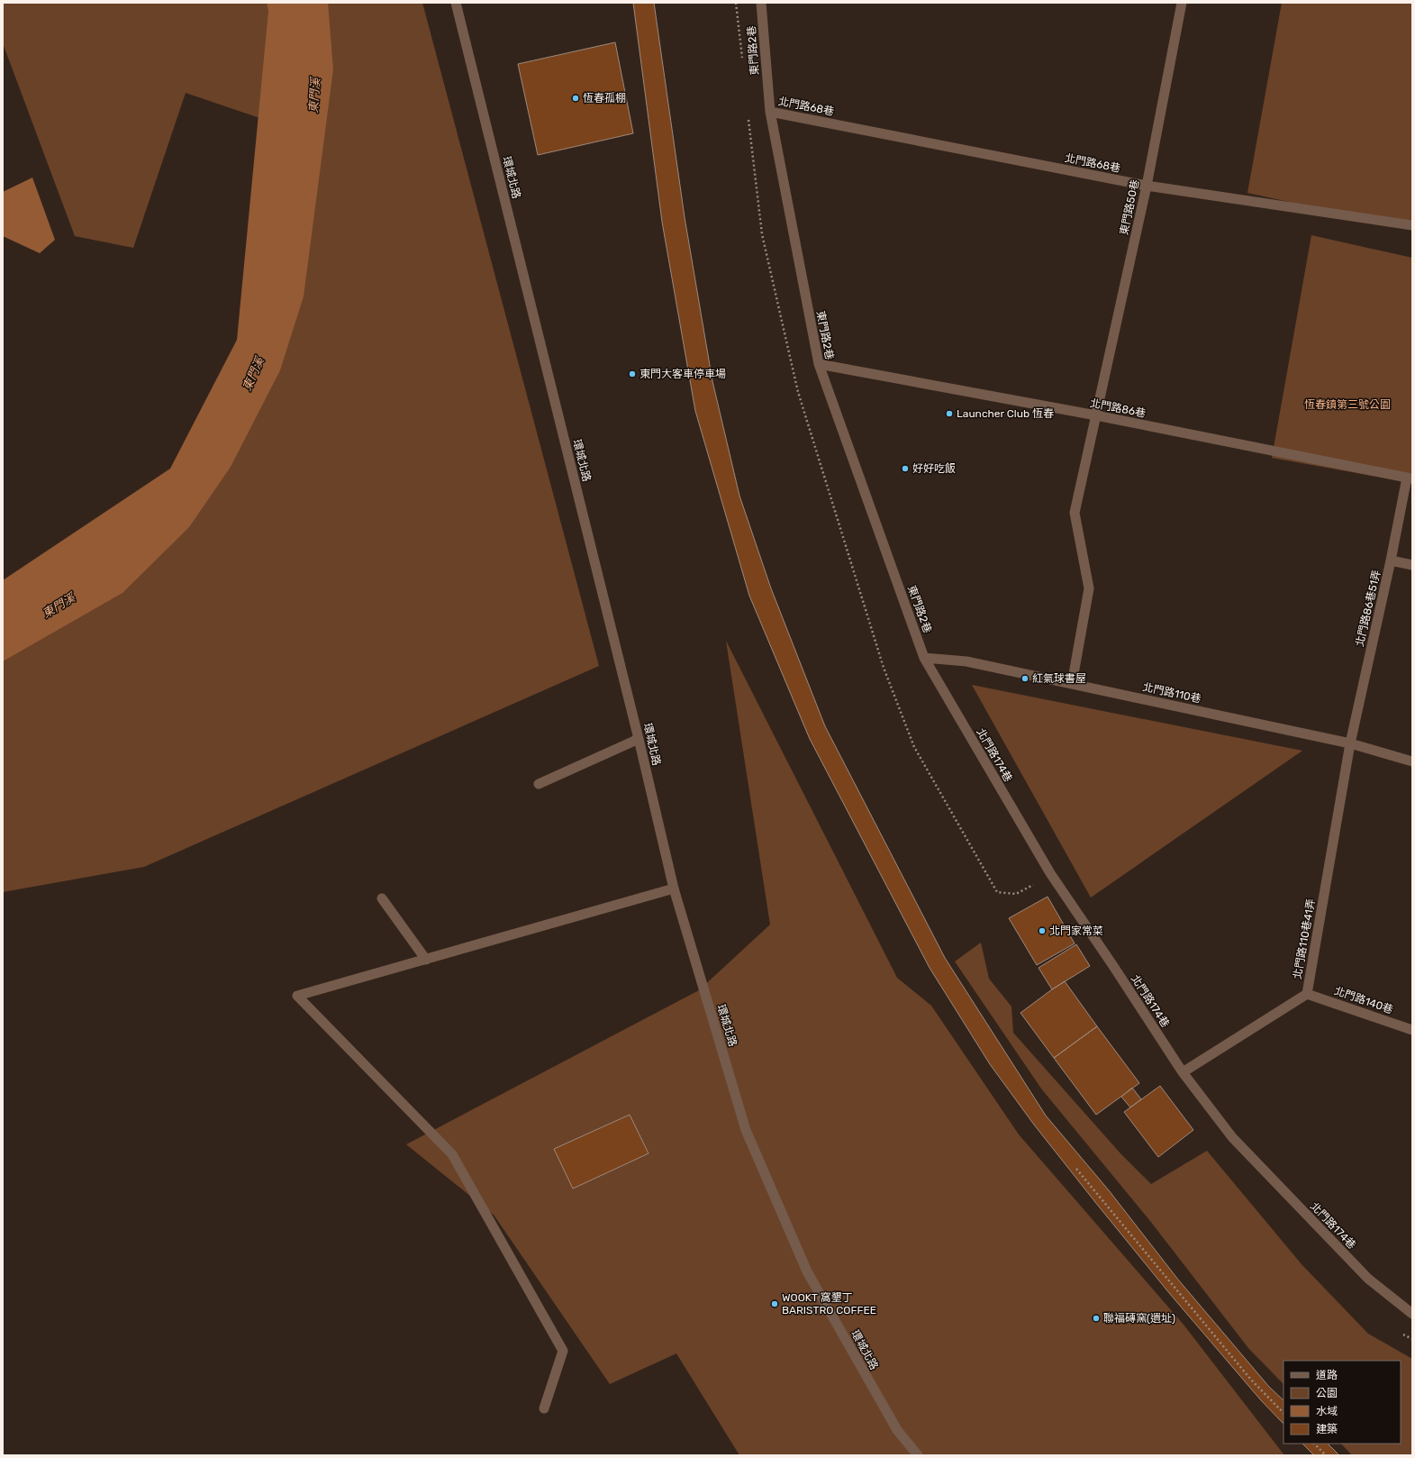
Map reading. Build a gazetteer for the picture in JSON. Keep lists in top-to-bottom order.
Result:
{
  "streets": {
    "street": [
      "東門路2巷",
      "北門路68巷",
      "環城北路",
      "東門路50巷",
      "北門路86巷",
      "北門路86巷51弄",
      "北門路110巷",
      "北門路174巷",
      "北門路110巷41弄",
      "北門路140巷"
    ]
  },
  "crossings": [
    ["東門路2巷", "北門路68巷"],
    ["東門路2巷", "北門路86巷"],
    ["東門路2巷", "北門路110巷"],
    ["東門路2巷", "北門路174巷"],
    ["北門路68巷", "東門路50巷"],
    ["東門路50巷", "北門路86巷"],
    ["東門路50巷", "北門路110巷"],
    ["北門路86巷", "北門路86巷51弄"],
    ["北門路86巷51弄", "北門路110巷"],
    ["北門路86巷51弄", "北門路110巷41弄"],
    ["北門路110巷", "北門路174巷"],
    ["北門路110巷", "北門路110巷41弄"],
    ["北門路174巷", "北門路110巷41弄"],
    ["北門路110巷41弄", "北門路140巷"]
  ],
  "water": ["東門溪"],
  "parks": ["恆春鎮第三號公園"],
  "places": [
    "恆春孤棚",
    "東門大客車停車場",
    "Launcher Club 恆春",
    "好好吃飯",
    "紅氣球書屋",
    "北門家常菜",
    "WOOKT 窩墾丁 BARISTRO COFFEE",
    "聯福磚窯(遺址)"
  ],
  "legend": [
    "道路",
    "公園",
    "水域",
    "建築"
  ]
}
